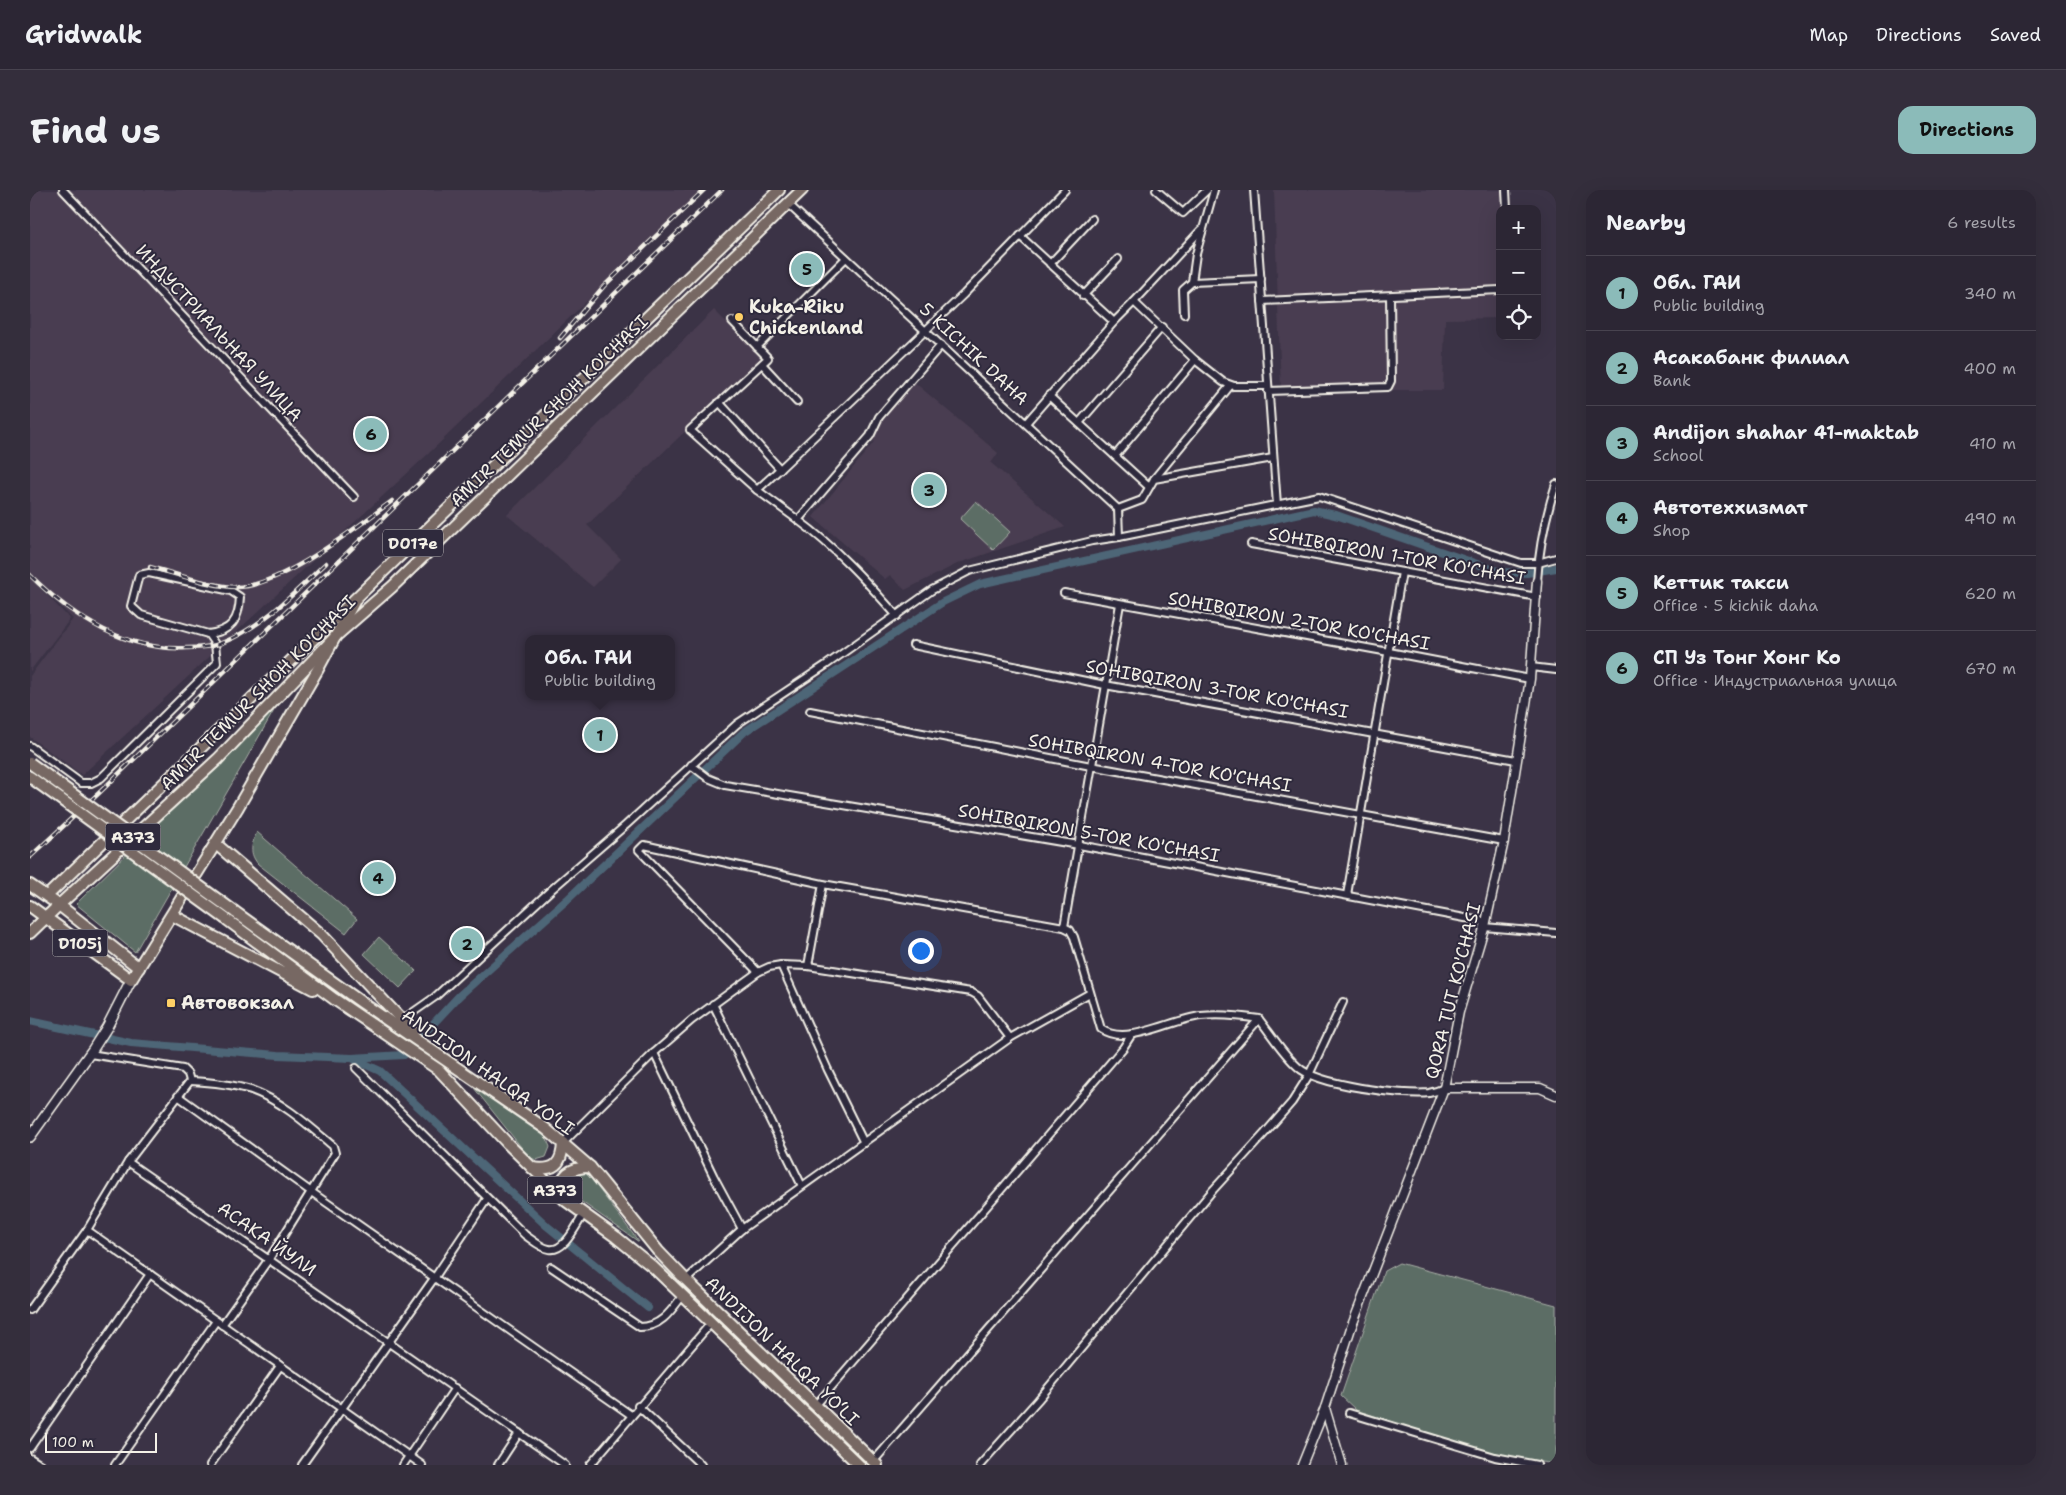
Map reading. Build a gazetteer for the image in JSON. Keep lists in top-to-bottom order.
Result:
{
  "streets": {
    "main road": [
      "AMIR TEMUR SHOH KO'CHASI",
      "D017e",
      "A373",
      "D105j",
      "ANDIJON HALQA YO‘LI"
    ],
    "street": [
      "ИНДУСТРИАЛЬНАЯ УЛИЦА",
      "5 KICHIK DAHA",
      "SOHIBQIRON 1-TOR KO'CHASI",
      "SOHIBQIRON 2-TOR KO'CHASI",
      "SOHIBQIRON 3-TOR KO'CHASI",
      "SOHIBQIRON 4-TOR KO'CHASI",
      "SOHIBQIRON 5-TOR KO'CHASI",
      "QORA TUT KO'CHASI",
      "АСАКА ЙУЛИ"
    ]
  },
  "crossings": [
    ["5 KICHIK DAHA", "AMIR TEMUR SHOH KO'CHASI"],
    ["AMIR TEMUR SHOH KO'CHASI", "D105j"],
    ["SOHIBQIRON 1-TOR KO'CHASI", "QORA TUT KO'CHASI"],
    ["SOHIBQIRON 2-TOR KO'CHASI", "QORA TUT KO'CHASI"],
    ["SOHIBQIRON 3-TOR KO'CHASI", "QORA TUT KO'CHASI"],
    ["SOHIBQIRON 4-TOR KO'CHASI", "QORA TUT KO'CHASI"],
    ["SOHIBQIRON 5-TOR KO'CHASI", "QORA TUT KO'CHASI"]
  ],
  "places": {
    "other": ["Kuka-Riku Chickenland"],
    "transit": ["Автовокзал"]
  },
  "scale_bar": "100 m",
  "page": {
    "header": "Gridwalk",
    "nav": ["Map", "Directions", "Saved"],
    "buttons": "Directions",
    "title": "Find us",
    "heading": ["Nearby", "6 results"],
    "map_buttons": ["+", "−"],
    "pins": [
      "5",
      "6",
      "3",
      "1",
      "4",
      "2"
    ],
    "list": [
      {
        "mark": "1",
        "name": "Обл. ГАИ",
        "note": "Public building",
        "value": "340 m"
      },
      {
        "mark": "2",
        "name": "Асакабанк филиал",
        "note": "Bank",
        "value": "400 m"
      },
      {
        "mark": "3",
        "name": "Andijon shahar 41-maktab",
        "note": "School",
        "value": "410 m"
      },
      {
        "mark": "4",
        "name": "Автотеххизмат",
        "note": "Shop",
        "value": "490 m"
      },
      {
        "mark": "5",
        "name": "Кеттик такси",
        "note": "Office · 5 kichik daha",
        "value": "620 m"
      },
      {
        "mark": "6",
        "name": "СП Уз Тонг Хонг Ко",
        "note": "Office · Индустриальная улица",
        "value": "670 m"
      }
    ],
    "popup": ["Обл. ГАИ", "Public building"],
    "scale": "100 m"
  }
}
